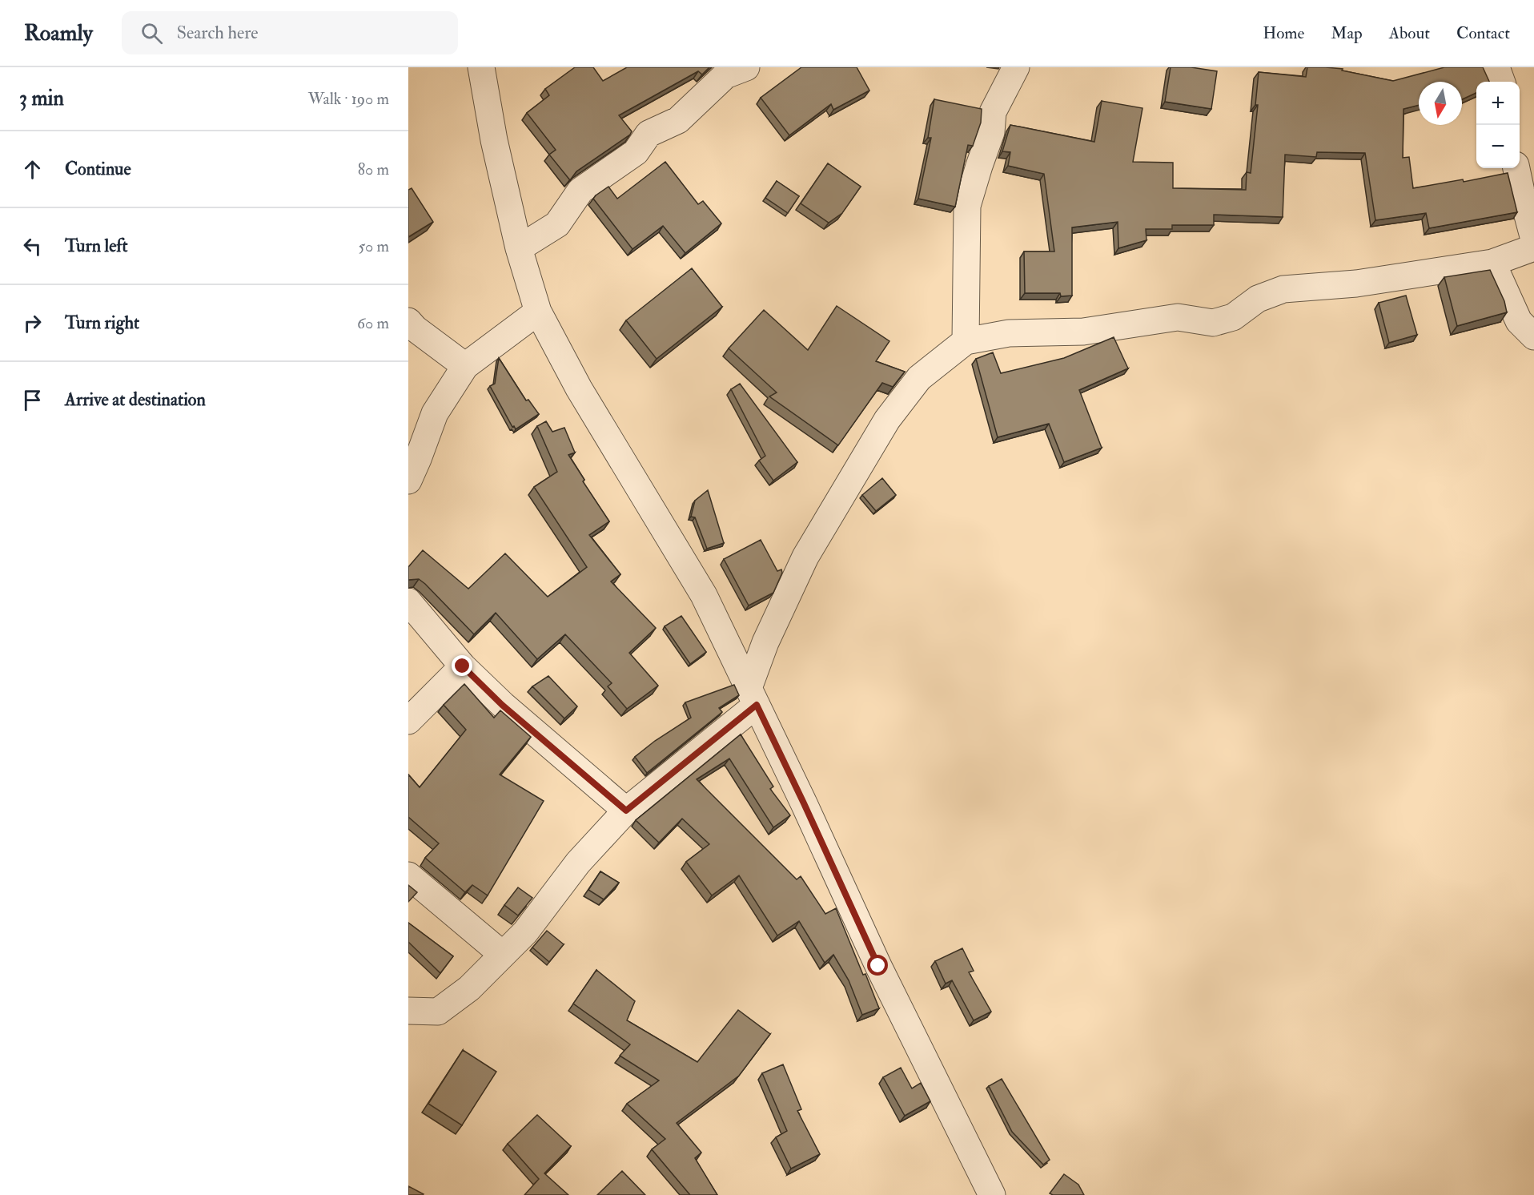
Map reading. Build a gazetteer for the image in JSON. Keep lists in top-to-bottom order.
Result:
{
  "north": "bottom",
  "page": {
    "header": "Roamly",
    "search": "Search here",
    "nav": [
      "Home",
      "Map",
      "About",
      "Contact"
    ],
    "heading": ["3 min", "Walk · 190 m"],
    "map_buttons": ["+", "−"],
    "list": [
      ["Continue", "80 m"],
      ["Turn left", "50 m"],
      ["Turn right", "60 m"],
      "Arrive at destination"
    ]
  }
}
